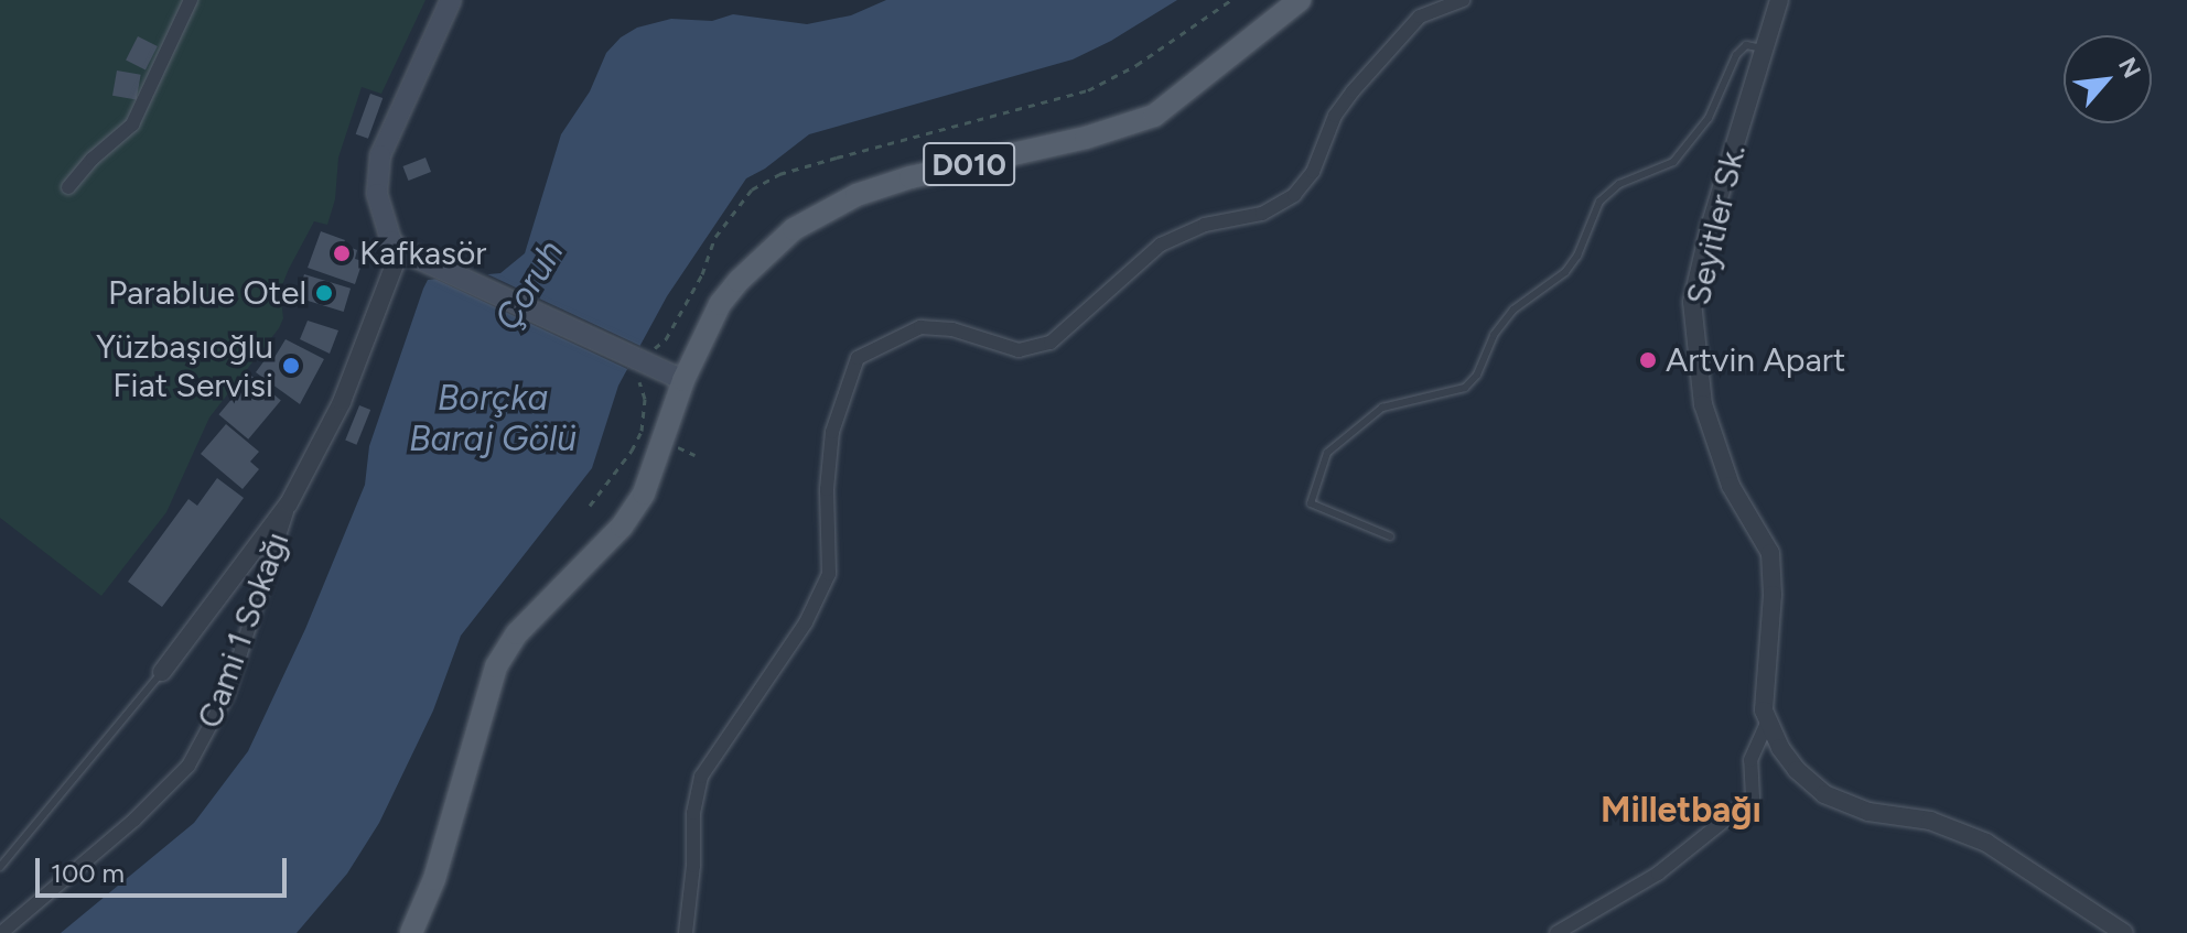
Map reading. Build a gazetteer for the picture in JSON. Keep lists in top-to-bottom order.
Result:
{
  "streets": {
    "main road": ["D010"],
    "street": ["Seyitler Sk.", "Cami 1 Sokağı"]
  },
  "districts": ["Milletbağı"],
  "water": ["Çoruh", "Borçka Baraj Gölü"],
  "places": [
    "Kafkasör",
    "Parablue Otel",
    "Artvin Apart",
    "Yüzbaşıoğlu Fiat Servisi"
  ],
  "scale_bar": "100 m",
  "north": "top right"
}
